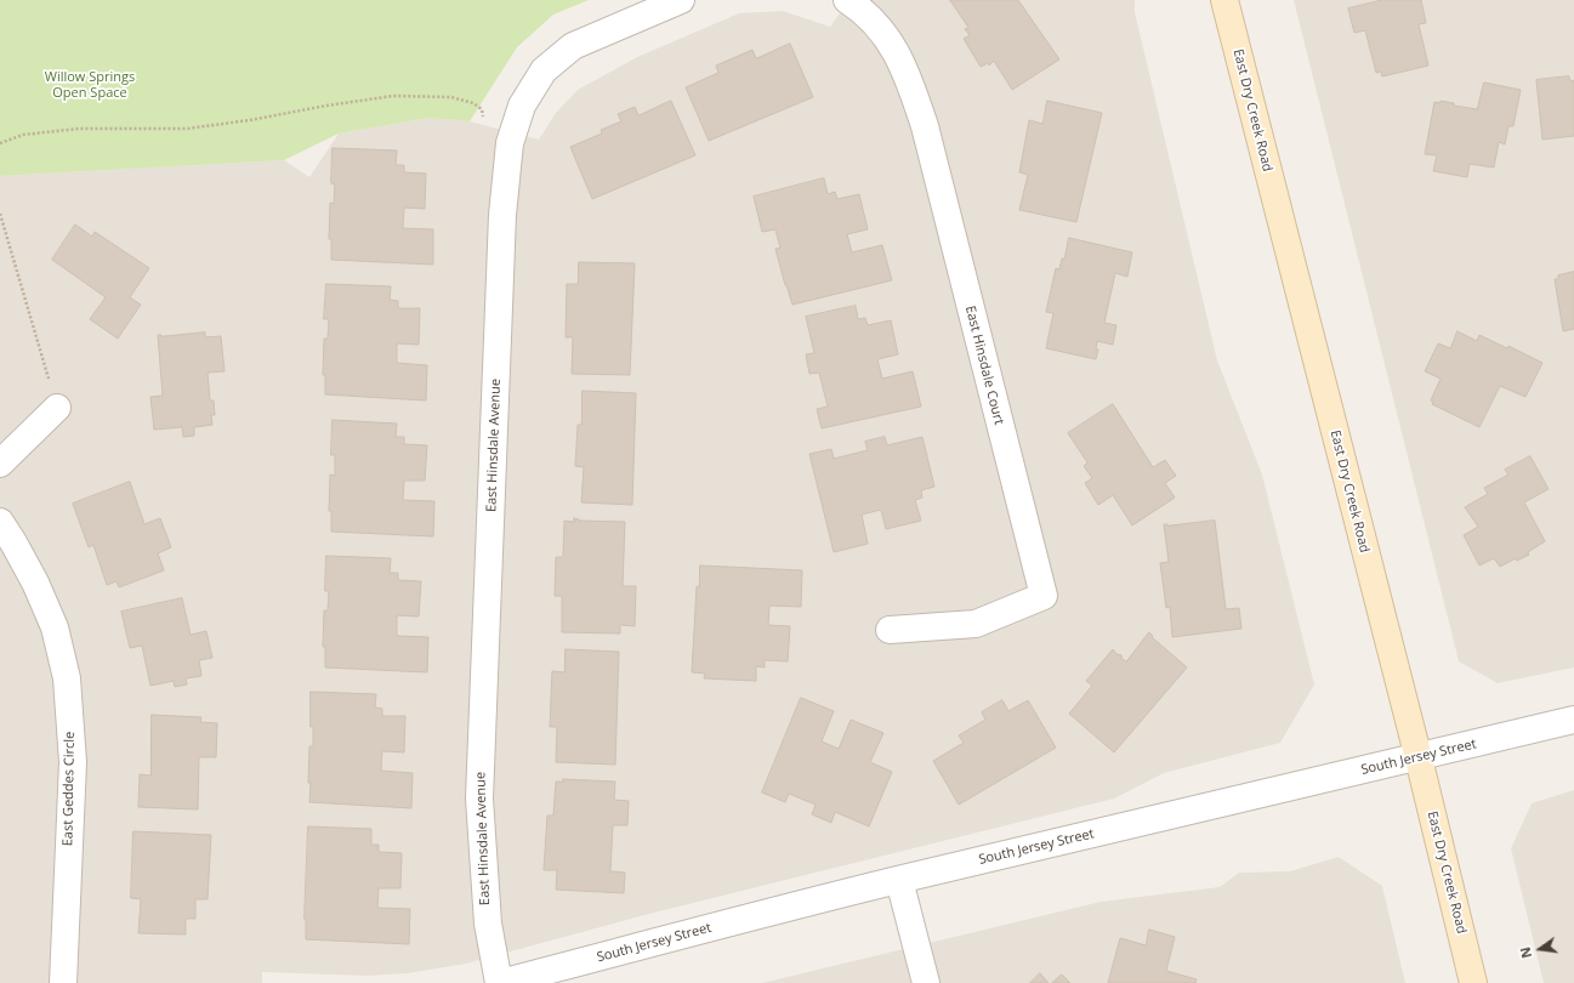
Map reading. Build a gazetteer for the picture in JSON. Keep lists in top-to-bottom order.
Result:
{
  "streets": {
    "main road": ["East Dry Creek Road"],
    "street": [
      "East Hinsdale Court",
      "East Hinsdale Avenue",
      "South Jersey Street",
      "East Geddes Circle"
    ]
  },
  "crossings": [
    ["East Dry Creek Road", "South Jersey Street"],
    ["East Hinsdale Avenue", "South Jersey Street"]
  ],
  "parks": ["Willow Springs Open Space"],
  "north": "left"
}
